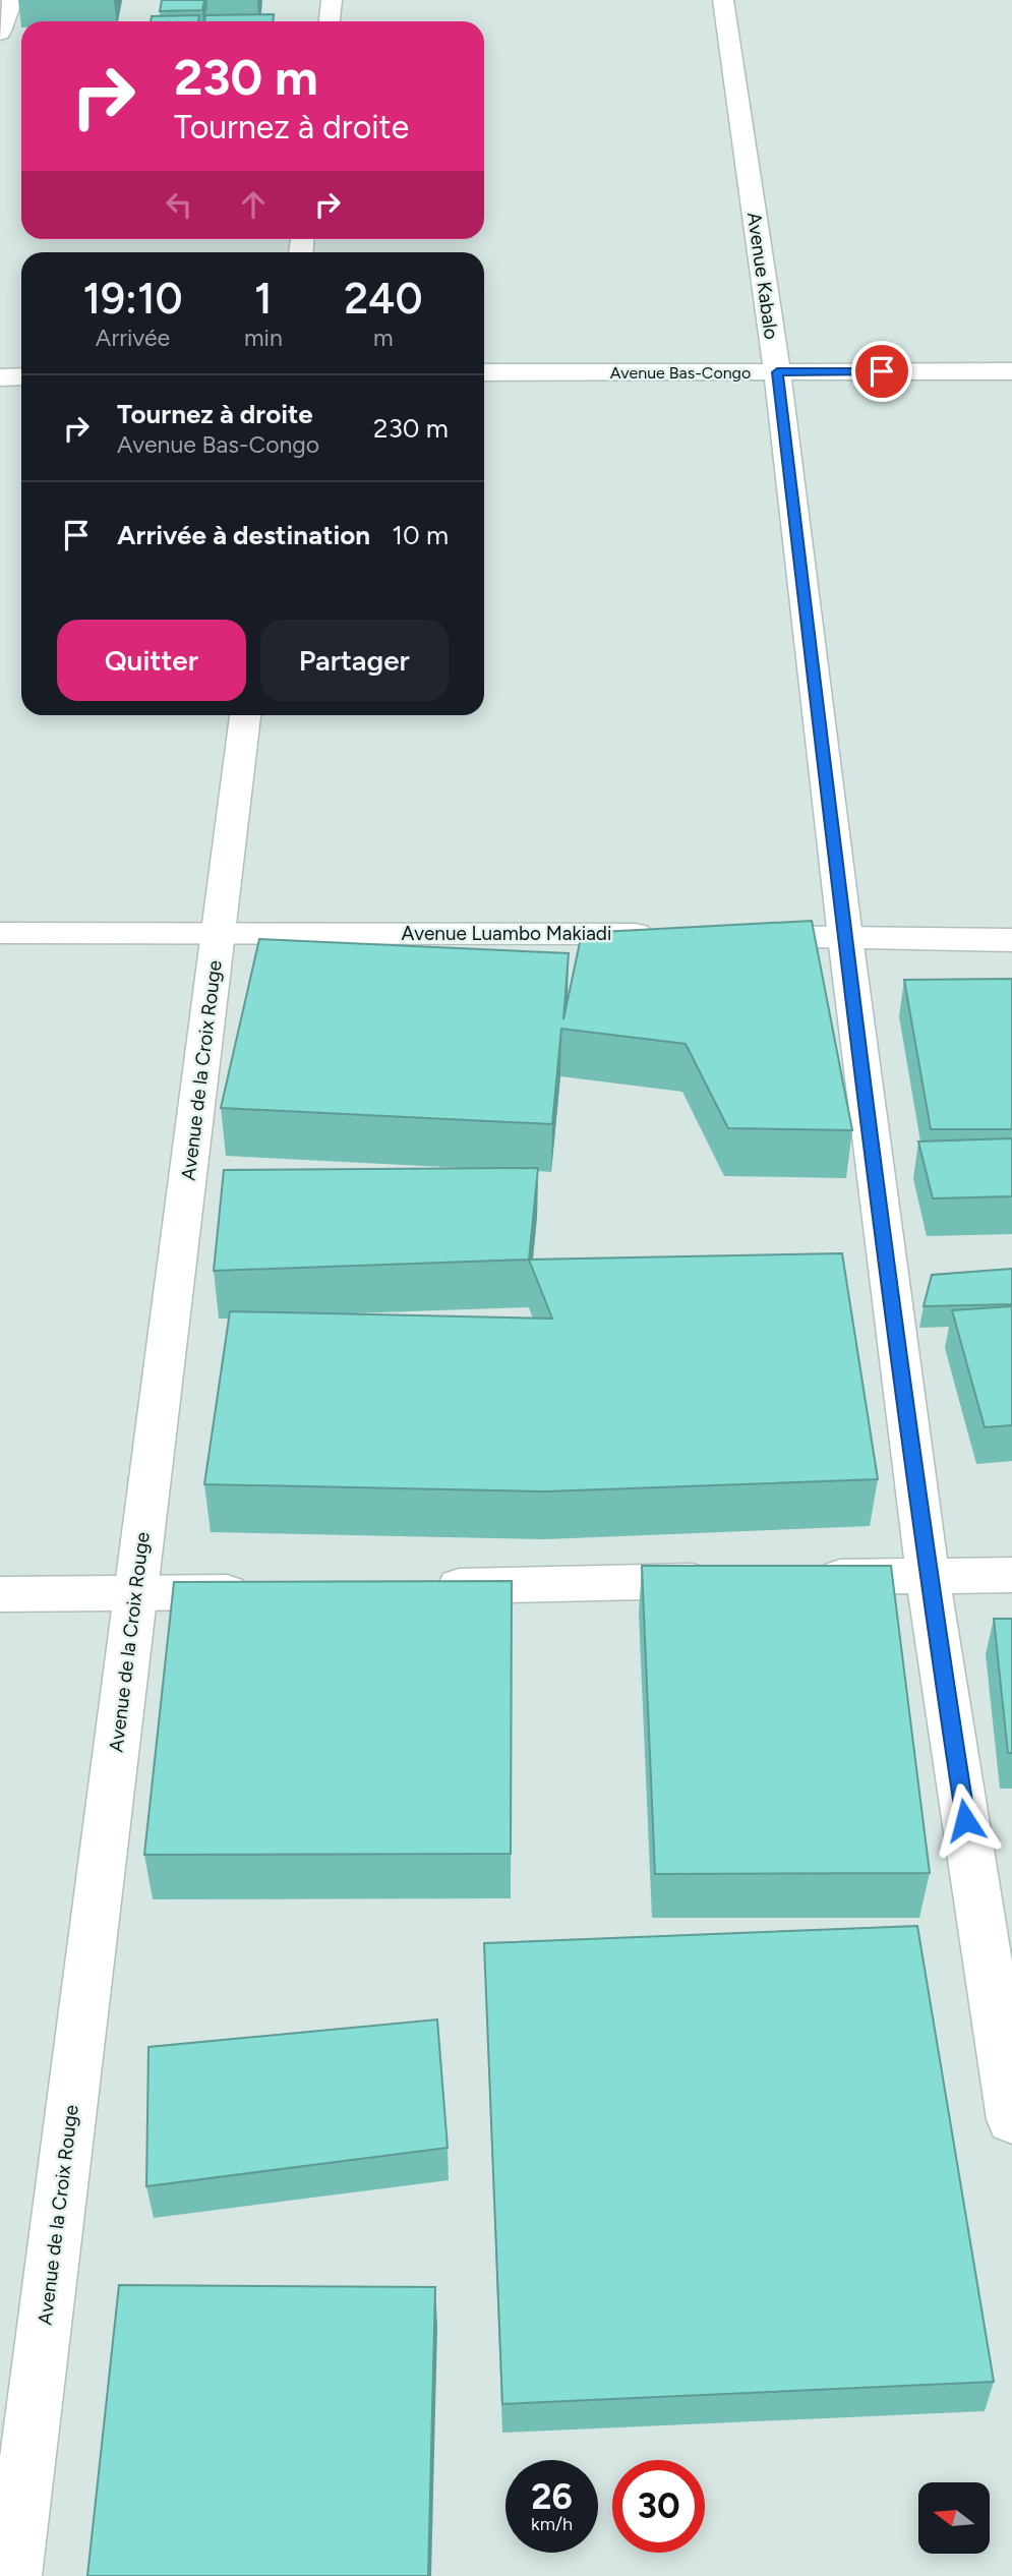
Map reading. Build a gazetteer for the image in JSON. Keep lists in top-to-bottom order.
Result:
{
  "streets": {
    "street": [
      "Avenue Kabalo",
      "Avenue Bas-Congo",
      "Avenue Luambo Makiadi",
      "Avenue de la Croix Rouge"
    ]
  },
  "crossings": [
    ["Avenue Kabalo", "Avenue Bas-Congo"],
    ["Avenue Luambo Makiadi", "Avenue de la Croix Rouge"]
  ],
  "north": "left",
  "page": {
    "turn": ["230 m", "Tournez à droite"],
    "eta": [
      "19:10",
      "Arrivée",
      "1",
      "min",
      "240",
      "m"
    ],
    "list": [
      {
        "name": "Tournez à droite",
        "note": "Avenue Bas-Congo",
        "value": "230 m"
      },
      {
        "name": "Arrivée à destination",
        "value": "10 m"
      }
    ],
    "buttons": ["Quitter", "Partager"],
    "speed": "26 km/h",
    "limit": "30"
  }
}
